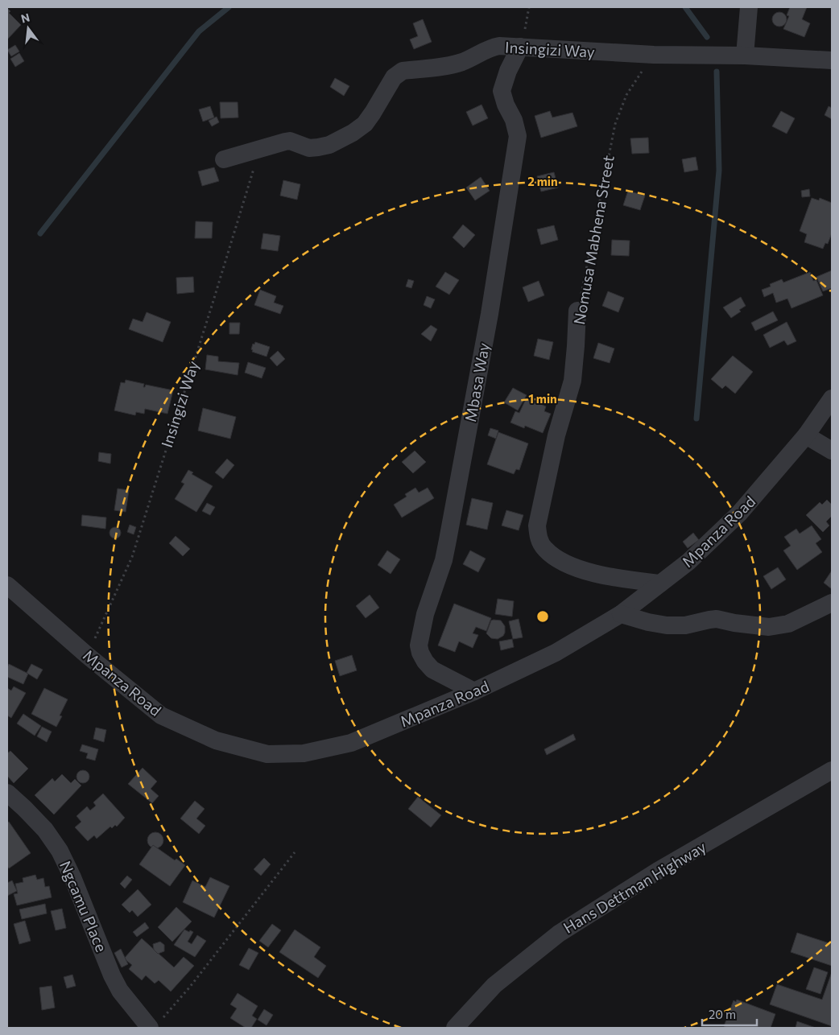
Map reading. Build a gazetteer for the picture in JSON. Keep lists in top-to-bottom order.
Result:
{
  "streets": {
    "street": [
      "Insingizi Way",
      "Nomusa Mabhena Street",
      "Mbasa Way",
      "Mpanza Road",
      "Hans Dettman Highway",
      "Ngcamu Place"
    ]
  },
  "crossings": [
    ["Insingizi Way", "Nomusa Mabhena Street"],
    ["Insingizi Way", "Mbasa Way"],
    ["Insingizi Way", "Mpanza Road"],
    ["Nomusa Mabhena Street", "Mpanza Road"],
    ["Mbasa Way", "Mpanza Road"]
  ],
  "scale_bar": "20 m",
  "north": "top",
  "rings": ["2 min", "1 min"]
}
